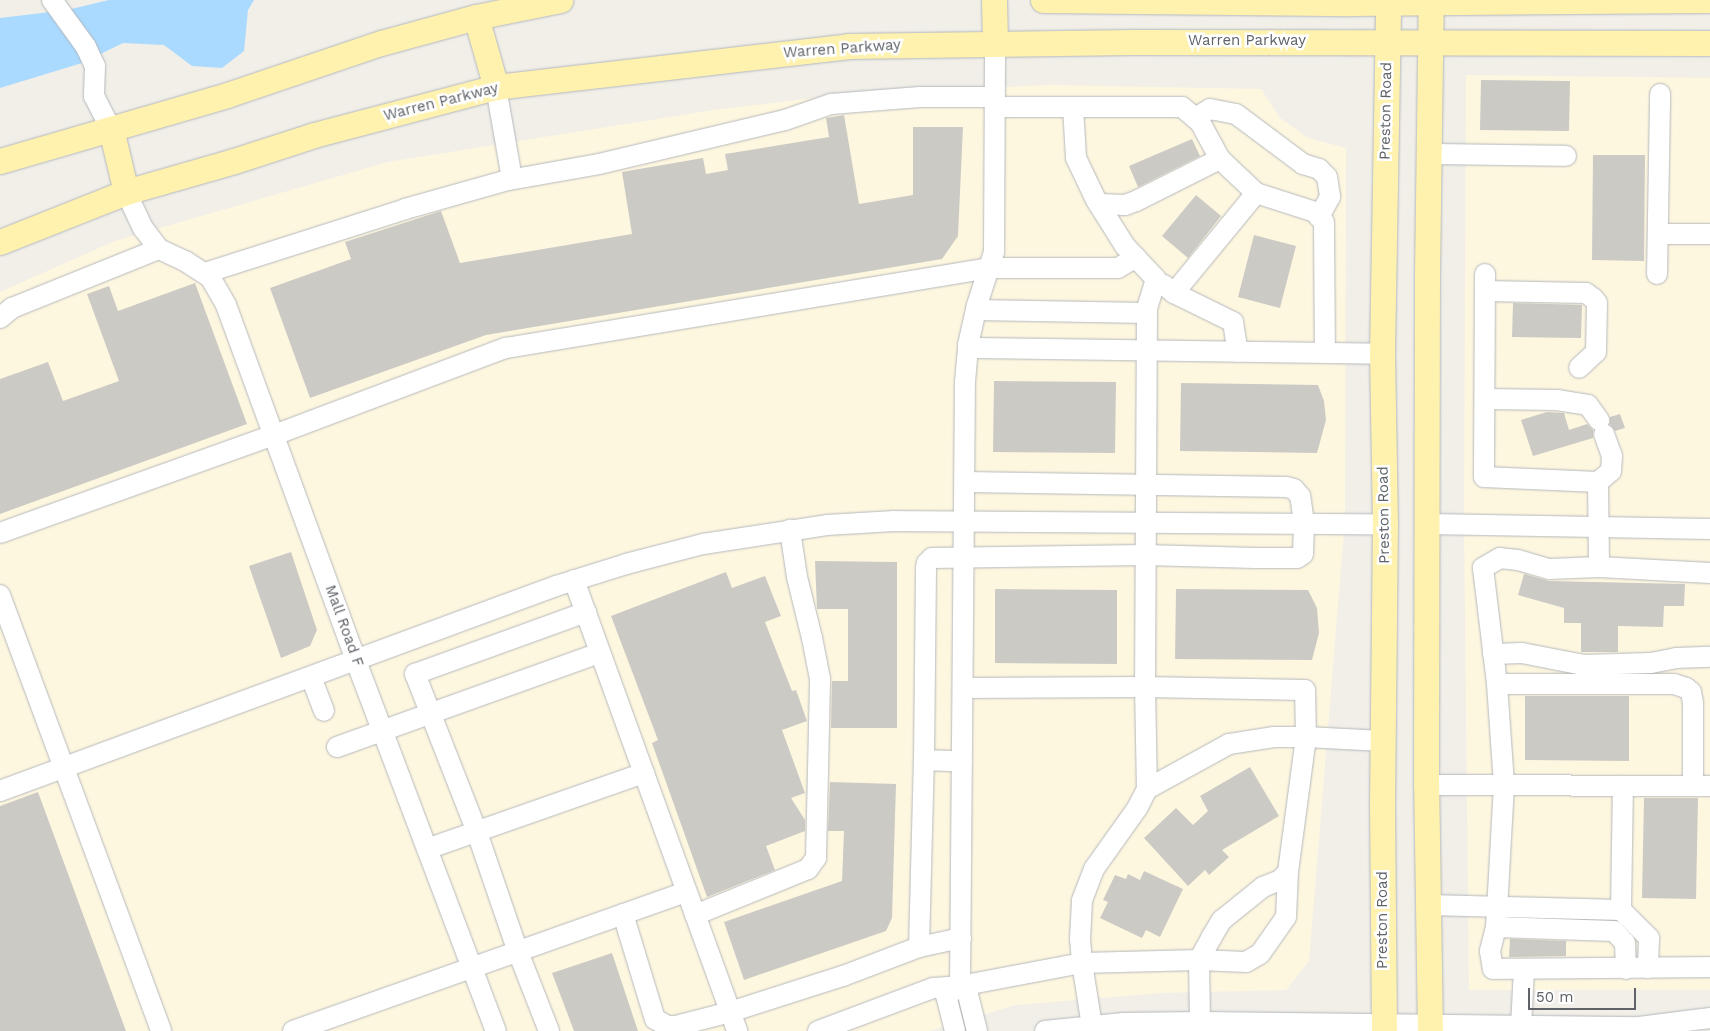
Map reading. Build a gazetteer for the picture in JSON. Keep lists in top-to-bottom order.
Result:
{
  "streets": {
    "main road": ["Warren Parkway", "Preston Road"],
    "street": ["Mall Road F"]
  },
  "crossings": [
    ["Warren Parkway", "Preston Road"]
  ],
  "scale_bar": "50 m"
}
